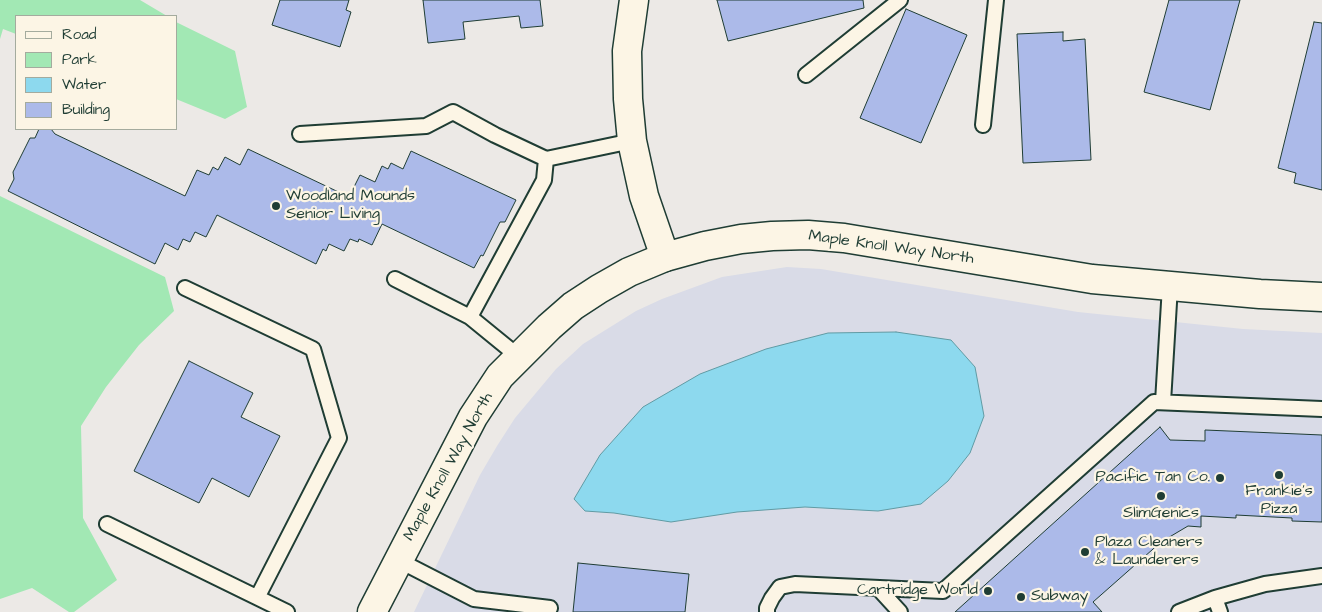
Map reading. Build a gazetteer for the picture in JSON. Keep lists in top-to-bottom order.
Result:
{
  "streets": {
    "street": ["Maple Knoll Way North"]
  },
  "places": [
    "Woodland Mounds Senior Living",
    "Frankie's Pizza",
    "Pacific Tan Co.",
    "SlimGenics",
    "Plaza Cleaners & Launderers",
    "Cartridge World",
    "Subway"
  ],
  "legend": [
    "Road",
    "Park",
    "Water",
    "Building"
  ]
}
